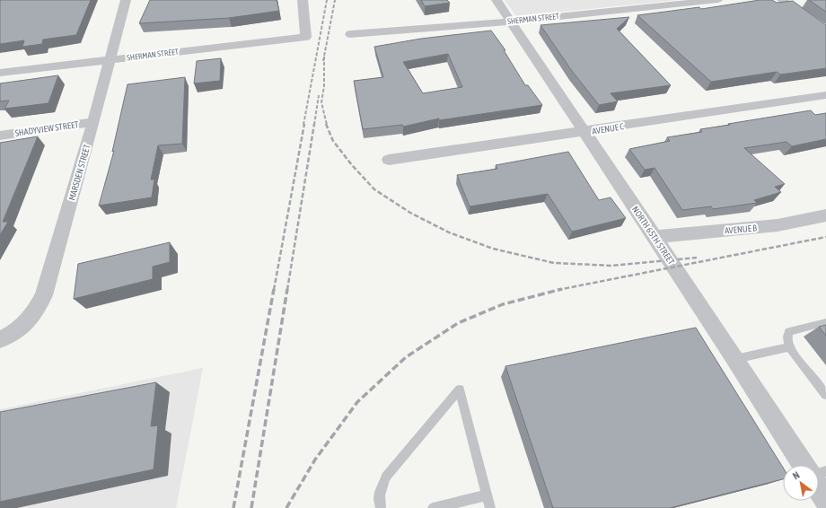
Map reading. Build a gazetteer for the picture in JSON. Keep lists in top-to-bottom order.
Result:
{
  "streets": {
    "street": [
      "SHERMAN STREET",
      "SHADYVIEW STREET",
      "AVENUE C",
      "MARSDEN STREET",
      "AVENUE B",
      "NORTH 65TH STREET"
    ]
  },
  "crossings": [
    ["SHERMAN STREET", "MARSDEN STREET"],
    ["SHERMAN STREET", "NORTH 65TH STREET"],
    ["SHADYVIEW STREET", "MARSDEN STREET"],
    ["AVENUE C", "NORTH 65TH STREET"],
    ["AVENUE B", "NORTH 65TH STREET"]
  ],
  "north": "top left"
}
